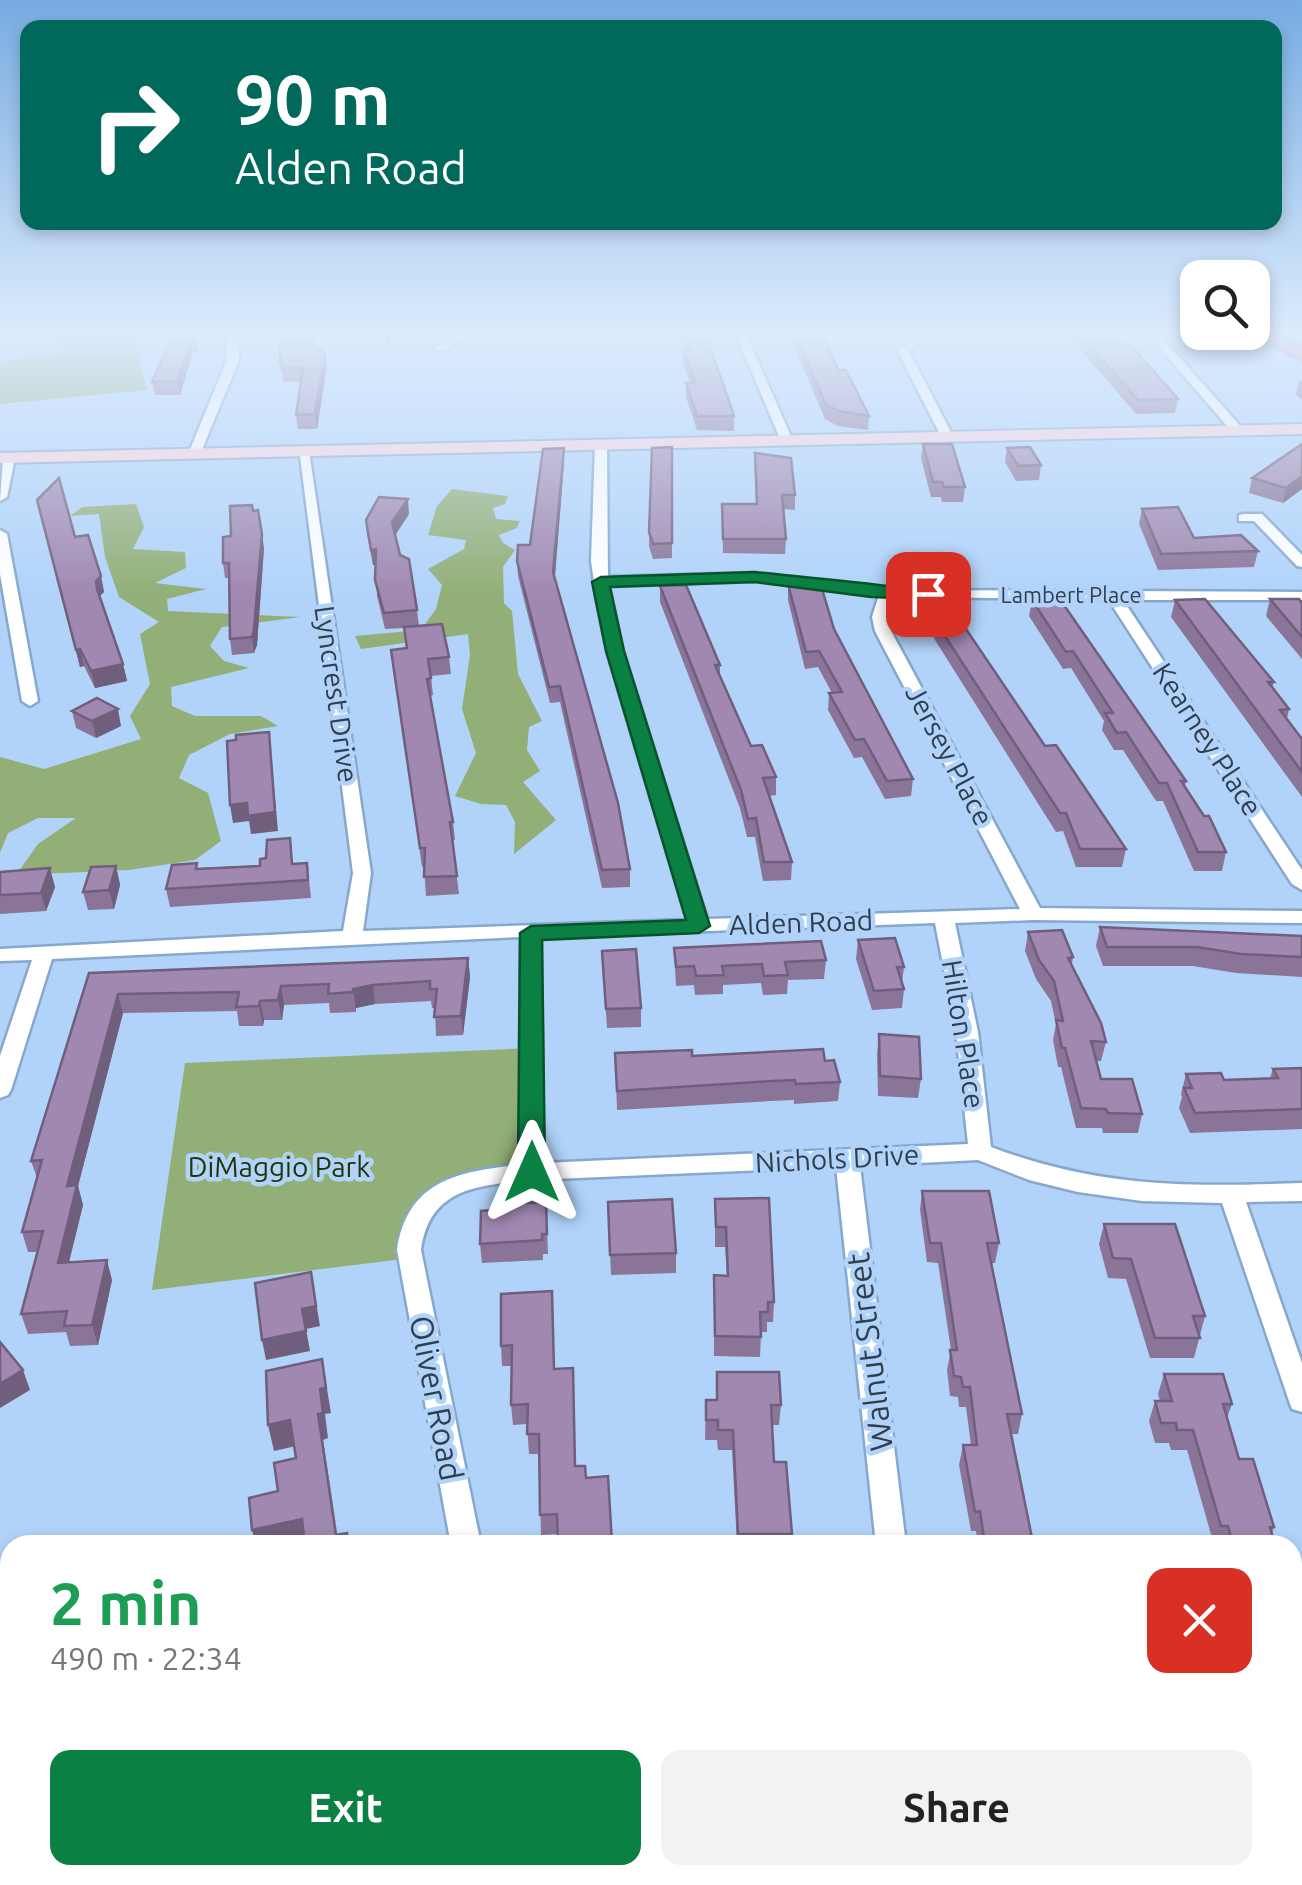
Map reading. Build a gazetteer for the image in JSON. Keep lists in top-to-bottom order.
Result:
{
  "streets": {
    "street": [
      "Lambert Place",
      "Lyncrest Drive",
      "Kearney Place",
      "Jersey Place",
      "Alden Road",
      "Hilton Place",
      "Nichols Drive",
      "Walnut Street",
      "Oliver Road"
    ]
  },
  "crossings": [
    ["Lambert Place", "Kearney Place"],
    ["Lambert Place", "Jersey Place"],
    ["Lyncrest Drive", "Alden Road"],
    ["Jersey Place", "Alden Road"],
    ["Alden Road", "Hilton Place"],
    ["Hilton Place", "Nichols Drive"],
    ["Nichols Drive", "Walnut Street"],
    ["Nichols Drive", "Oliver Road"]
  ],
  "parks": ["DiMaggio Park"],
  "page": {
    "turn": ["90 m", "Alden Road"],
    "heading": ["2 min", "490 m · 22:34"],
    "buttons": ["Exit", "Share"]
  }
}
